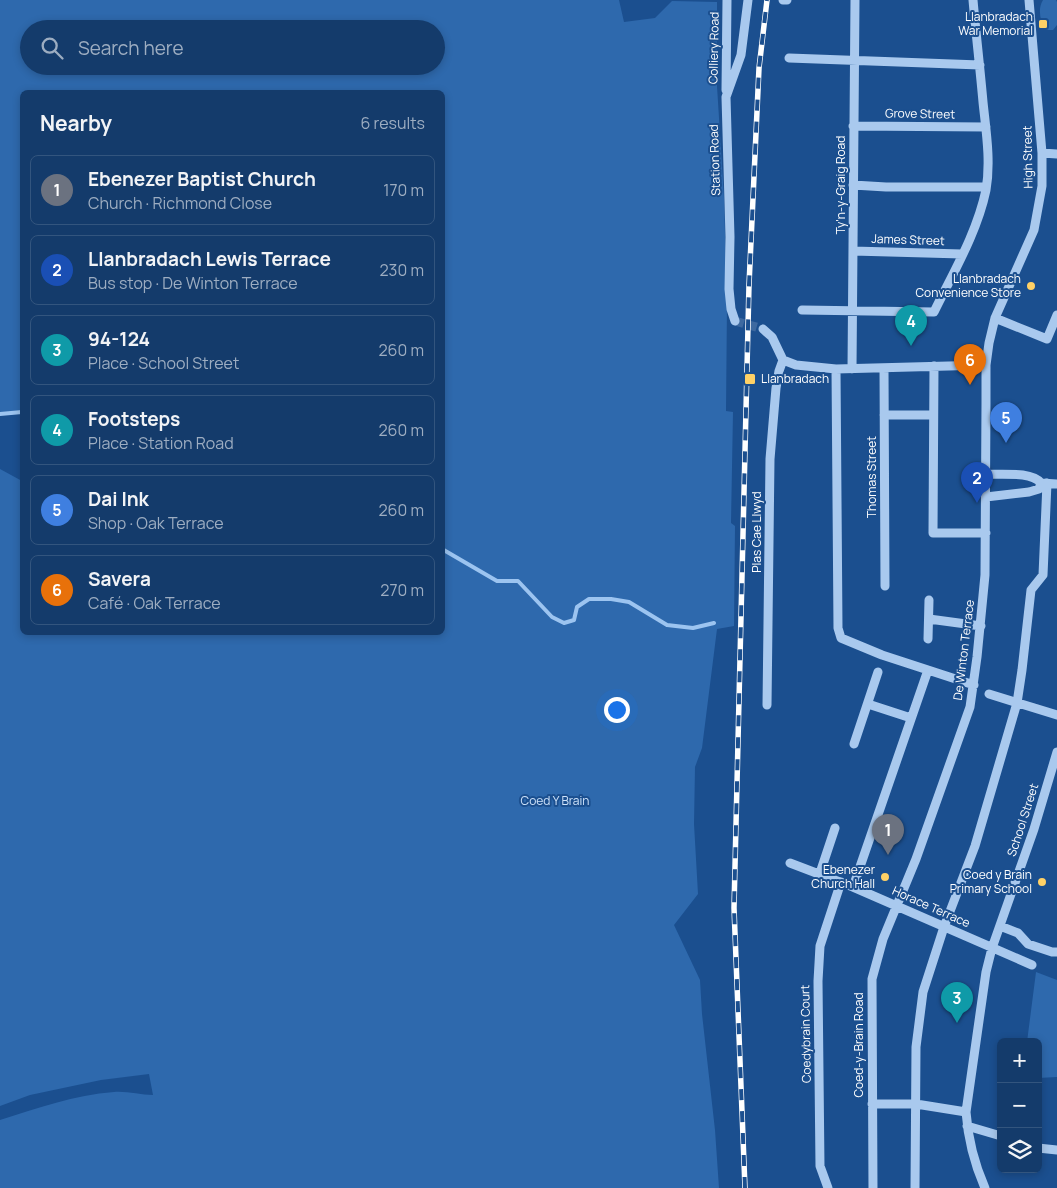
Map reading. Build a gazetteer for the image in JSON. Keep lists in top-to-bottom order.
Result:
{
  "streets": {
    "street": [
      "Colliery Road",
      "Grove Street",
      "High Street",
      "Station Road",
      "Ty'n-y-Graig Road",
      "James Street",
      "Thomas Street",
      "Plas Cae Llwyd",
      "De Winton Terrace",
      "School Street",
      "Horace Terrace",
      "Coedybrain Court",
      "Coed-y-Brain Road"
    ]
  },
  "crossings": [
    ["Colliery Road", "Station Road"],
    ["Grove Street", "Ty'n-y-Graig Road"],
    ["High Street", "De Winton Terrace"],
    ["Ty'n-y-Graig Road", "James Street"],
    ["De Winton Terrace", "Horace Terrace"],
    ["De Winton Terrace", "Coed-y-Brain Road"],
    ["School Street", "Horace Terrace"],
    ["Horace Terrace", "Coedybrain Court"],
    ["Horace Terrace", "Coed-y-Brain Road"]
  ],
  "parks": ["Coed Y Brain"],
  "places": {
    "transit": ["Llanbradach War Memorial", "Llanbradach"],
    "other": ["Llanbradach Convenience Store", "Ebenezer Church Hall", "Coed y Brain Primary School"]
  },
  "page": {
    "search": "Search here",
    "heading": ["Nearby", "6 results"],
    "list": [
      {
        "mark": "1",
        "name": "Ebenezer Baptist Church",
        "note": "Church · Richmond Close",
        "value": "170 m"
      },
      {
        "mark": "2",
        "name": "Llanbradach Lewis Terrace",
        "note": "Bus stop · De Winton Terrace",
        "value": "230 m"
      },
      {
        "mark": "3",
        "name": "94-124",
        "note": "Place · School Street",
        "value": "260 m"
      },
      {
        "mark": "4",
        "name": "Footsteps",
        "note": "Place · Station Road",
        "value": "260 m"
      },
      {
        "mark": "5",
        "name": "Dai Ink",
        "note": "Shop · Oak Terrace",
        "value": "260 m"
      },
      {
        "mark": "6",
        "name": "Savera",
        "note": "Café · Oak Terrace",
        "value": "270 m"
      }
    ],
    "pins": [
      "4",
      "6",
      "5",
      "2",
      "1",
      "3"
    ],
    "map_buttons": ["+", "−"]
  }
}
